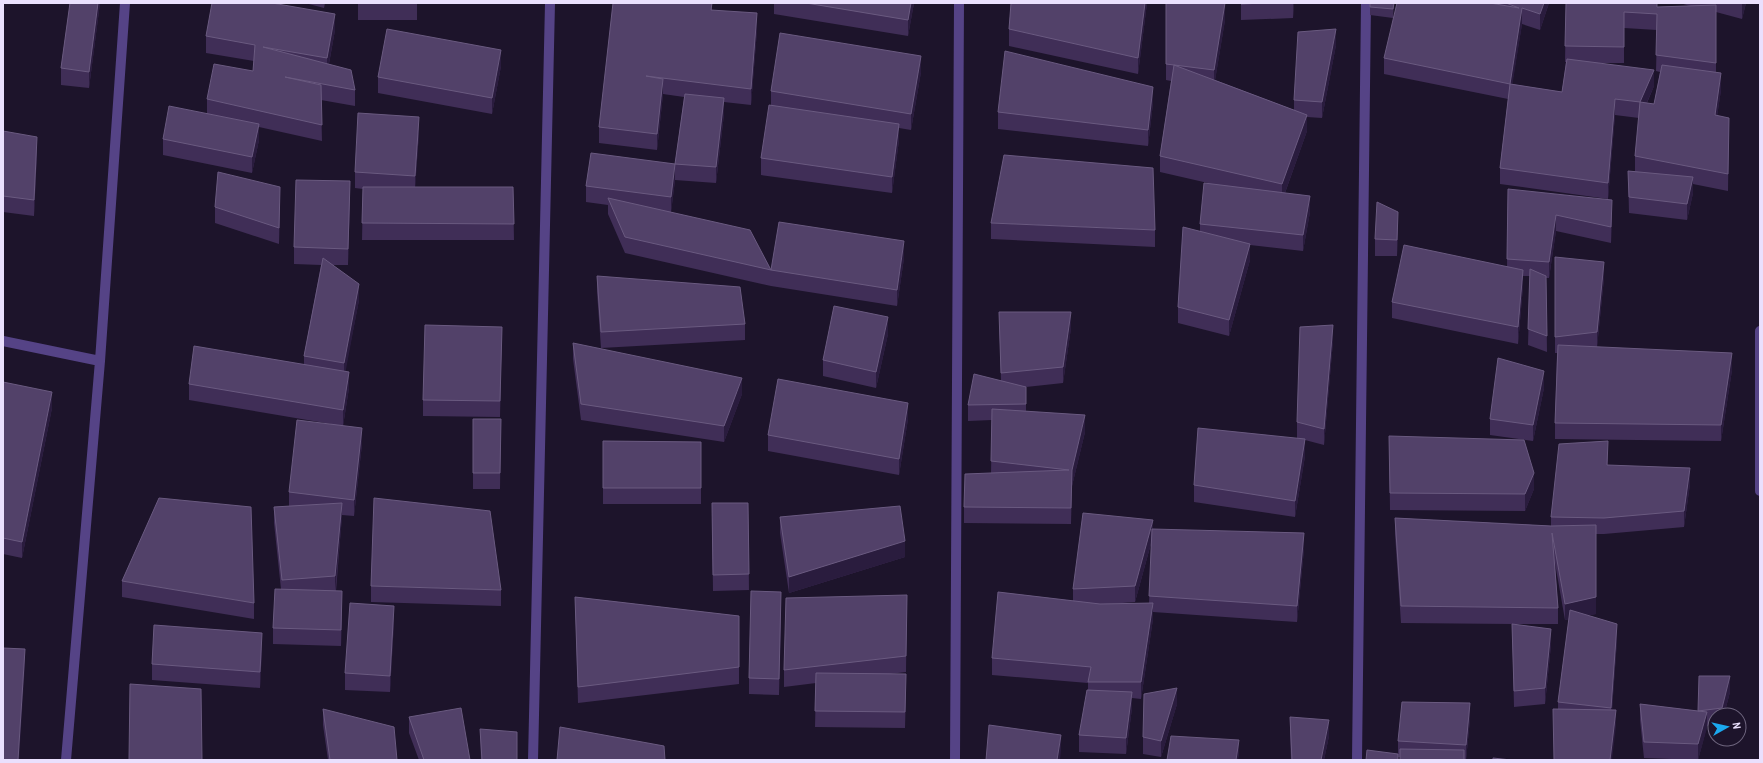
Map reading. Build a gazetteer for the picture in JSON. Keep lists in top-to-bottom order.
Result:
{
  "north": "right"
}
